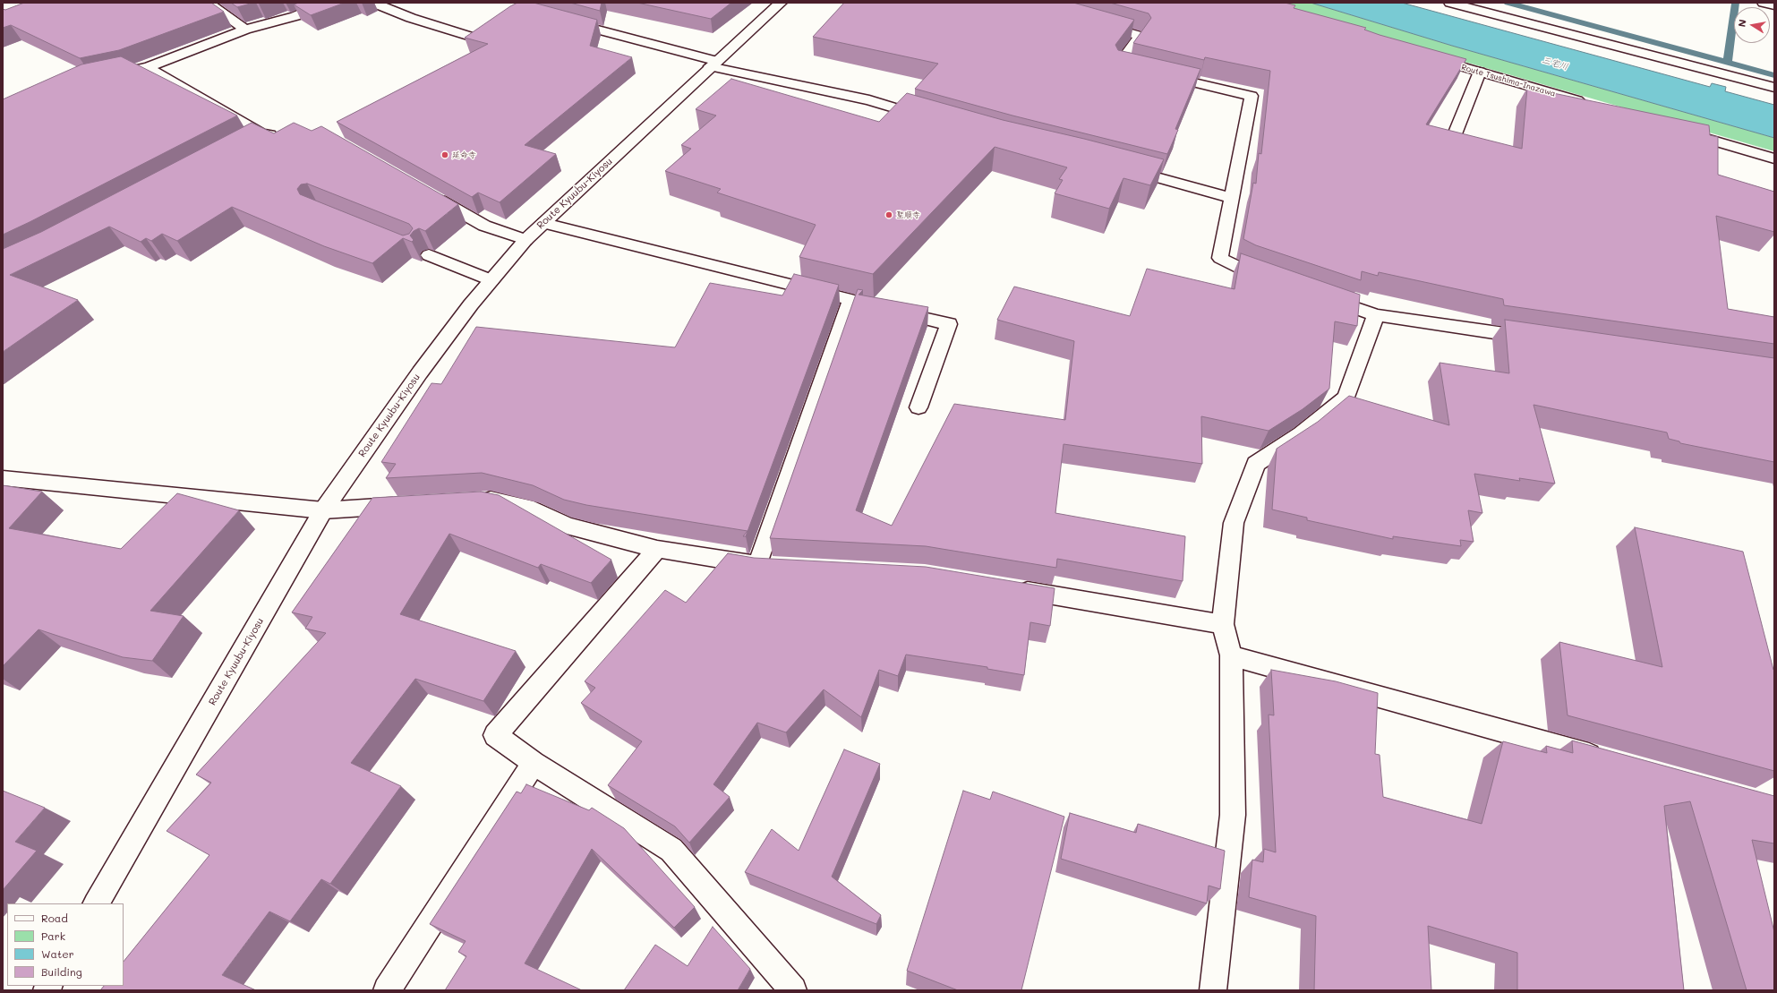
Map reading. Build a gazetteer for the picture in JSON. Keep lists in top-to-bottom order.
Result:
{
  "streets": {
    "street": ["Route Tsushima-Inazawa", "Route Kyuubu-Kiyosu"]
  },
  "water": ["三宅川"],
  "places": ["延命寺", "聖順寺"],
  "legend": [
    "Road",
    "Park",
    "Water",
    "Building"
  ],
  "north": "left"
}
